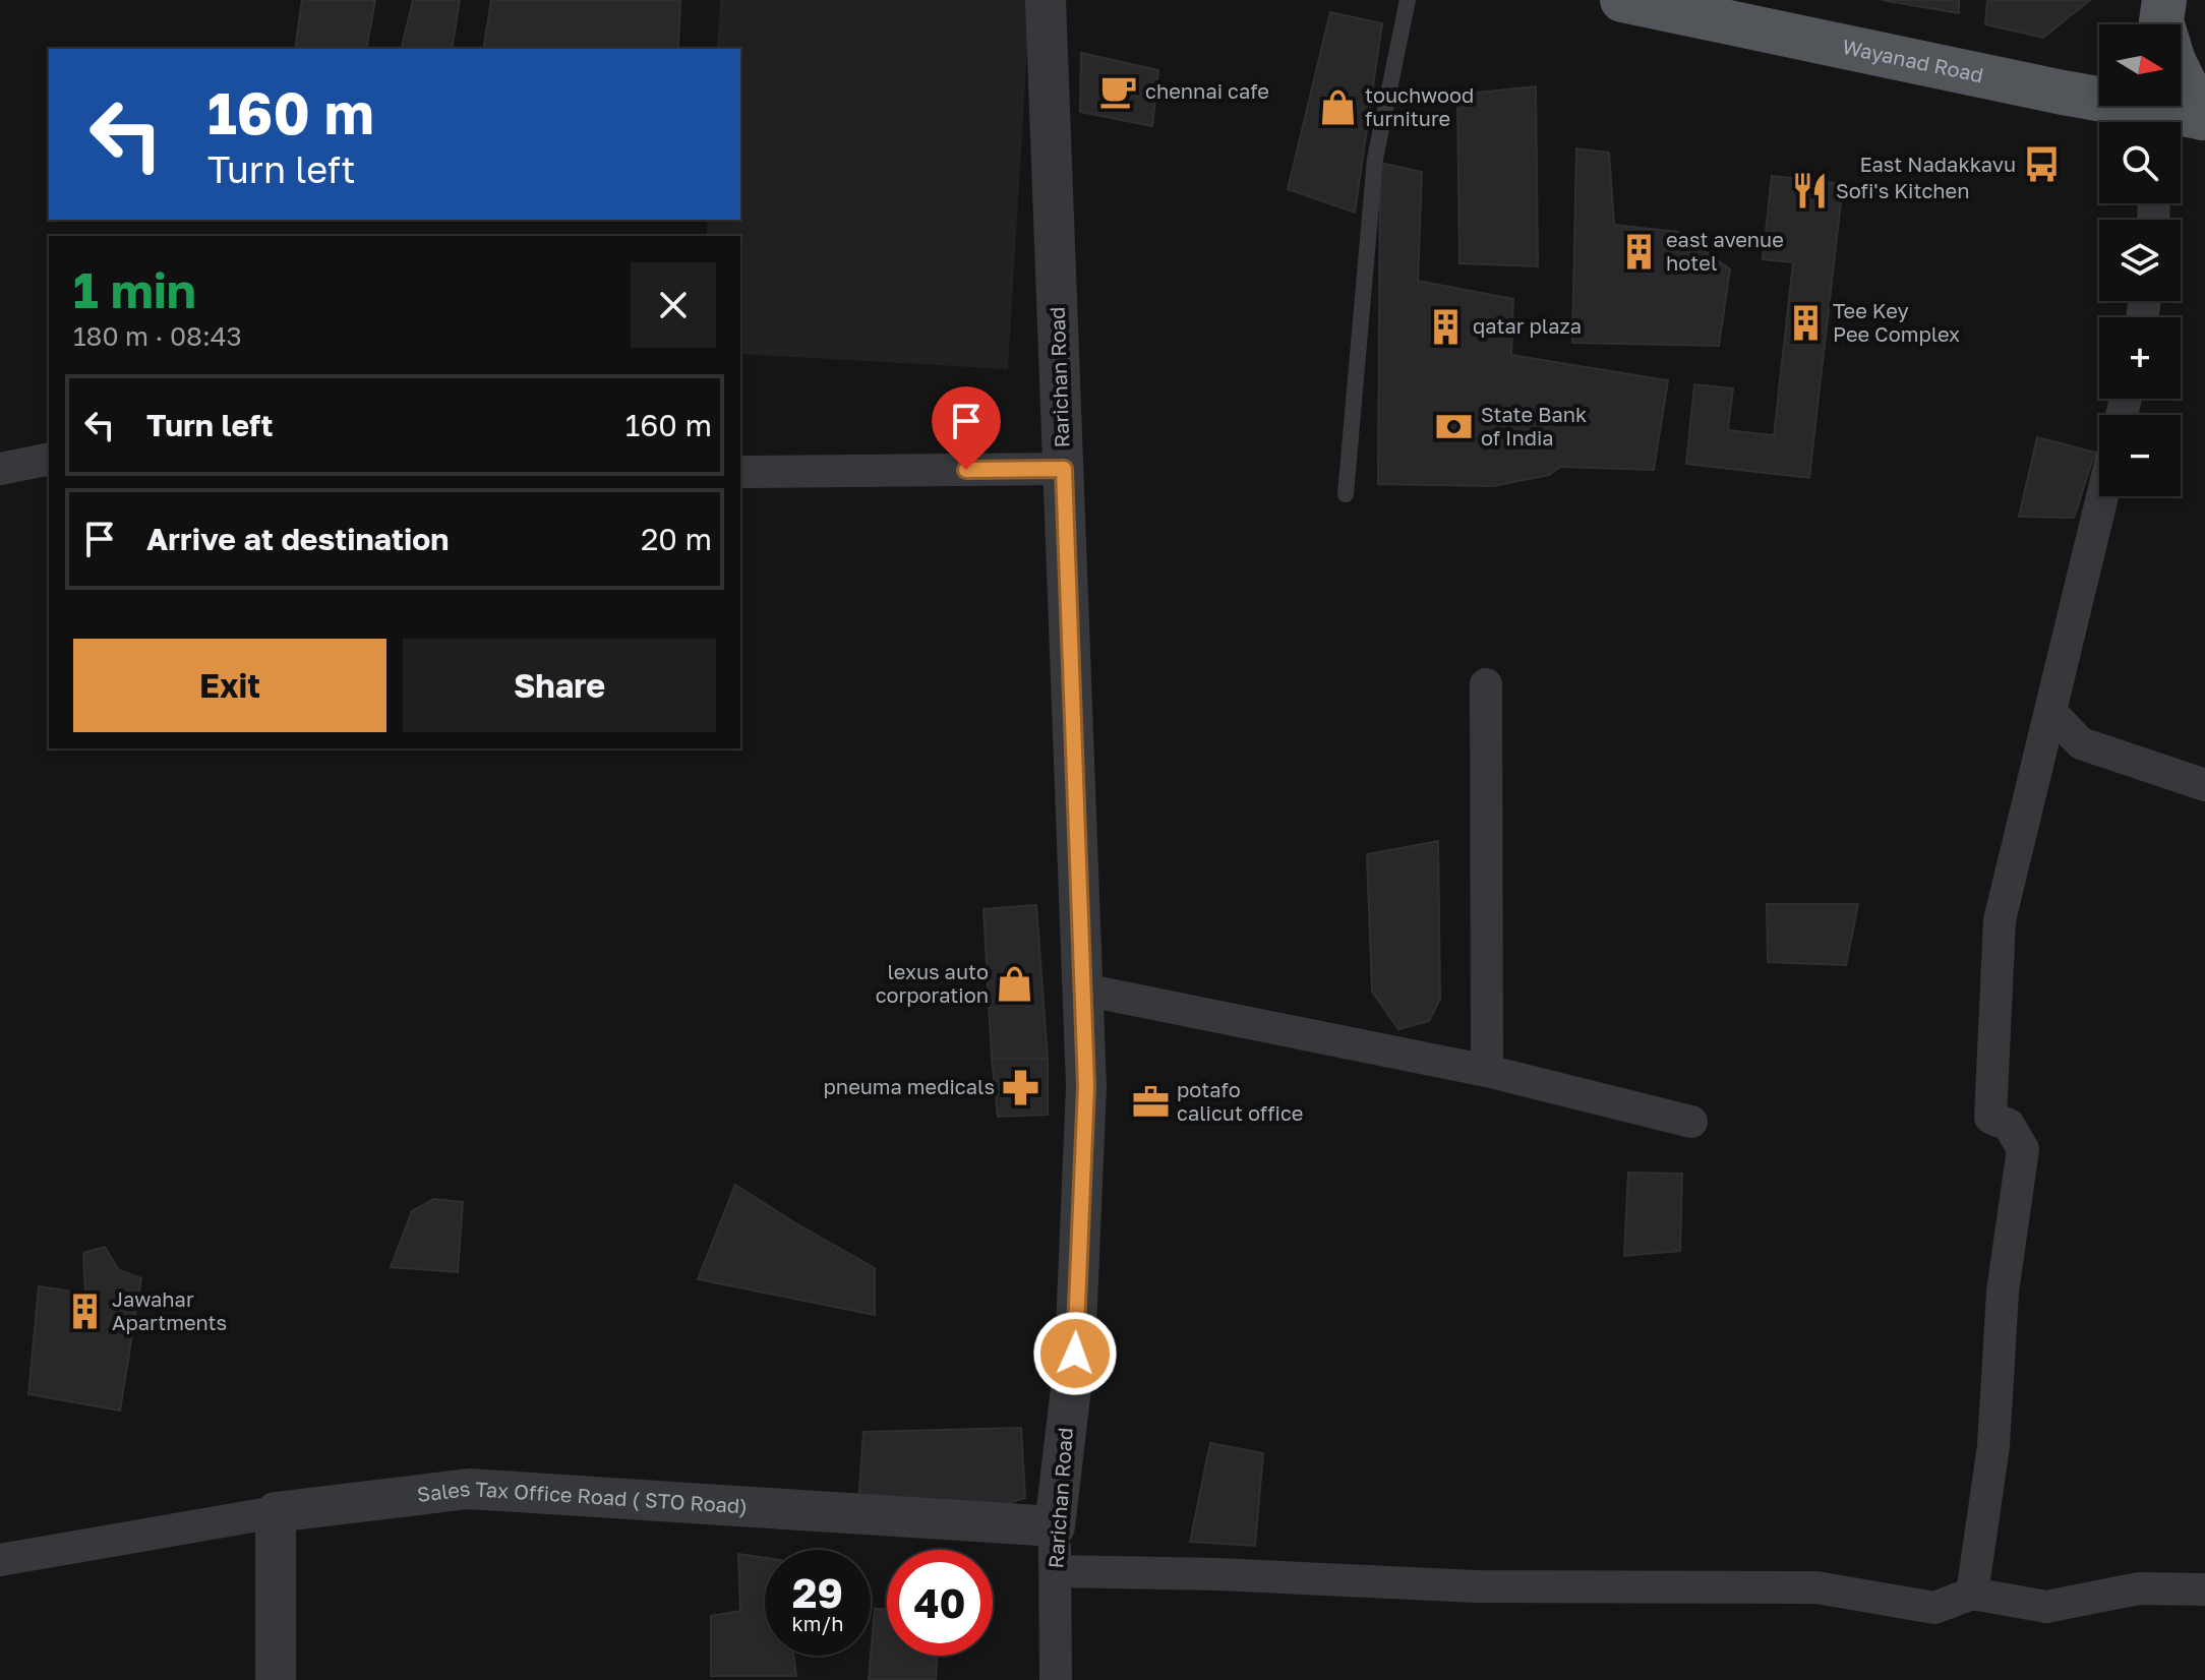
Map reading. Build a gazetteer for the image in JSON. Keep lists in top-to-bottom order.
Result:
{
  "streets": {
    "main road": ["Wayanad Road"],
    "street": ["Rarichan Road", "Sales Tax Office Road ( STO Road)"]
  },
  "crossings": [
    ["Rarichan Road", "Sales Tax Office Road ( STO Road)"]
  ],
  "places": {
    "cafe": ["chennai cafe"],
    "shop": ["touchwood furniture", "lexus auto corporation"],
    "bus stop": ["East Nadakkavu"],
    "restaurant": ["Sofi's Kitchen"],
    "building": [
      "east avenue hotel",
      "Tee Key Pee Complex",
      "qatar plaza",
      "Jawahar Apartments"
    ],
    "bank": ["State Bank of India"],
    "pharmacy": ["pneuma medicals"],
    "office": ["potafo calicut office"]
  },
  "north": "right",
  "page": {
    "map_buttons": ["+", "−"],
    "turn": ["160 m", "Turn left"],
    "heading": ["1 min", "180 m · 08:43"],
    "list": [
      {
        "name": "Turn left",
        "value": "160 m"
      },
      {
        "name": "Arrive at destination",
        "value": "20 m"
      }
    ],
    "buttons": ["Exit", "Share"],
    "speed": "29 km/h",
    "limit": "40"
  }
}
